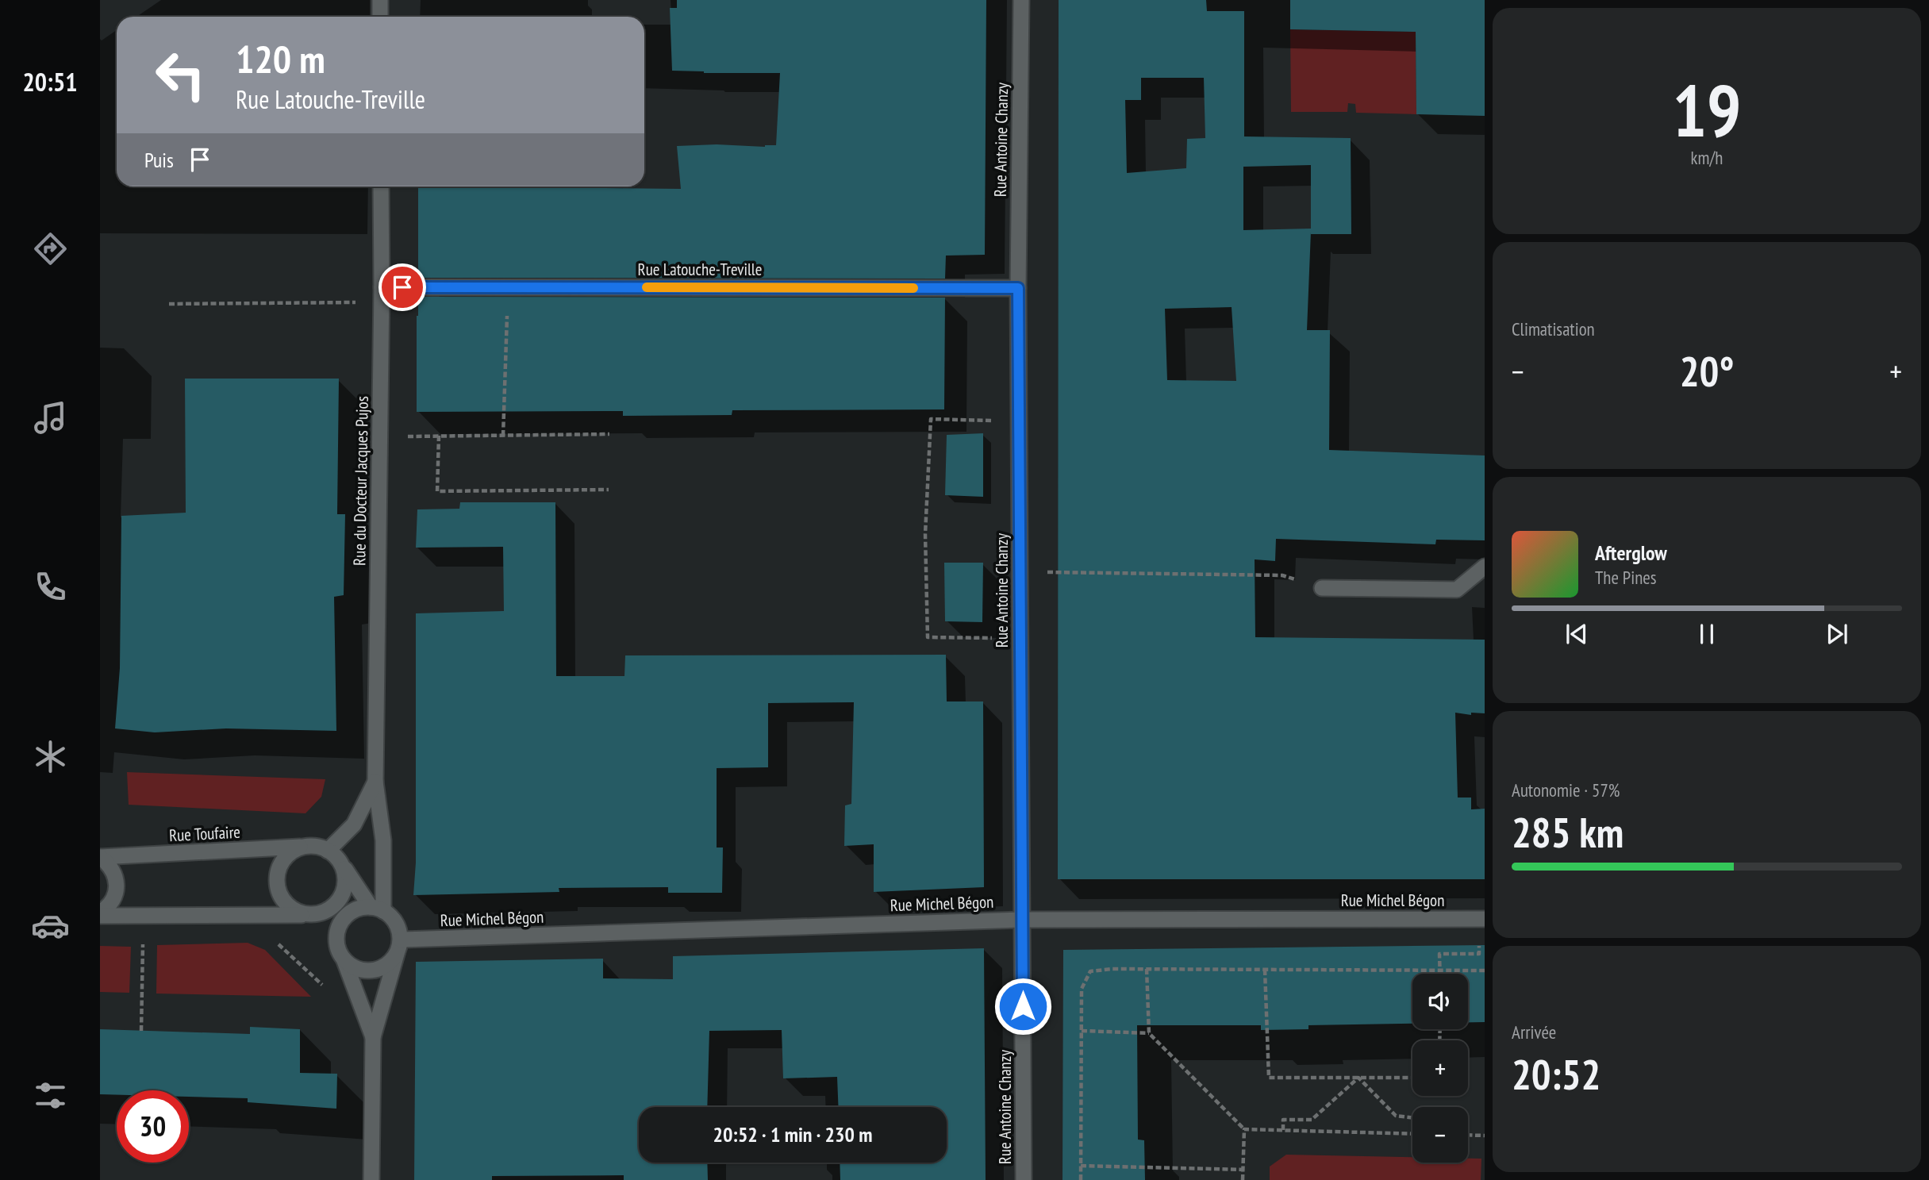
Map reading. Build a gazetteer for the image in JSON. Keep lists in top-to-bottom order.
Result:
{
  "streets": {
    "street": [
      "Rue Antoine Chanzy",
      "Rue Latouche-Treville",
      "Rue du Docteur Jacques Pujos",
      "Rue Toufaire",
      "Rue Michel Bégon"
    ]
  },
  "crossings": [
    ["Rue Antoine Chanzy", "Rue Latouche-Treville"],
    ["Rue Antoine Chanzy", "Rue Michel Bégon"],
    ["Rue Latouche-Treville", "Rue du Docteur Jacques Pujos"],
    ["Rue du Docteur Jacques Pujos", "Rue Toufaire"],
    ["Rue du Docteur Jacques Pujos", "Rue Michel Bégon"]
  ],
  "page": {
    "tabs": "20:51",
    "tile": [
      ["19", "km/h"],
      "Climatisation",
      ["Autonomie · 57%", "285 km"],
      ["Arrivée", "20:52"]
    ],
    "turn": ["120 m", "Rue Latouche-Treville"],
    "then": "Puis",
    "heat": ["−", "20°", "+"],
    "song": ["Afterglow", "The Pines"],
    "map_buttons": ["+", "−"],
    "limit": "30",
    "trip": "20:52 · 1 min · 230 m"
  }
}
